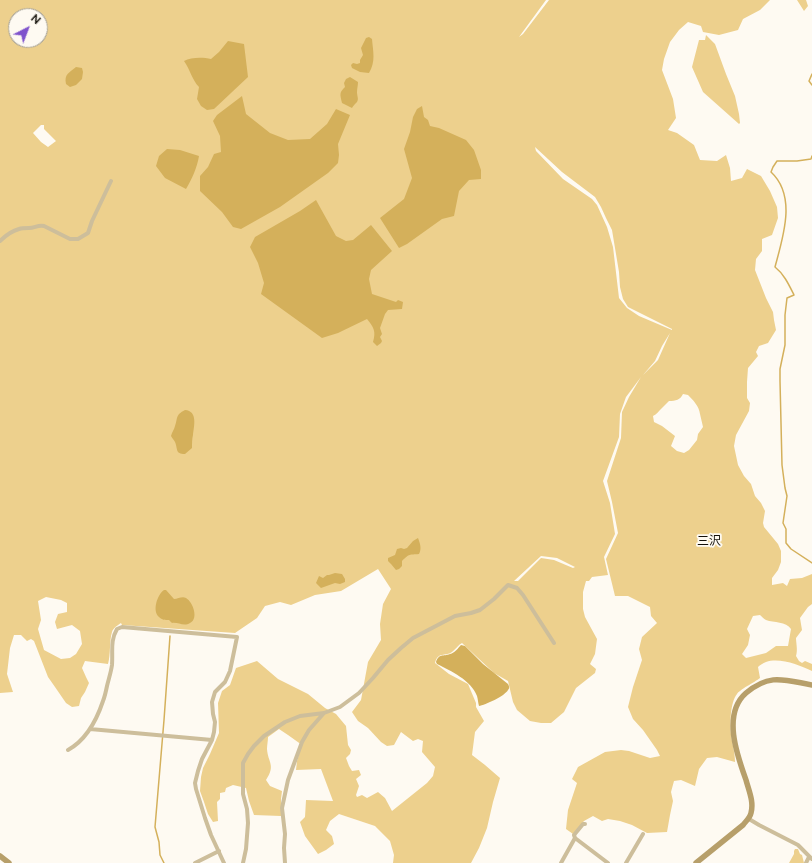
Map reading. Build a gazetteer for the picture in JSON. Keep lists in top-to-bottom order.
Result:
{
  "districts": ["三沢"],
  "north": "top right"
}
